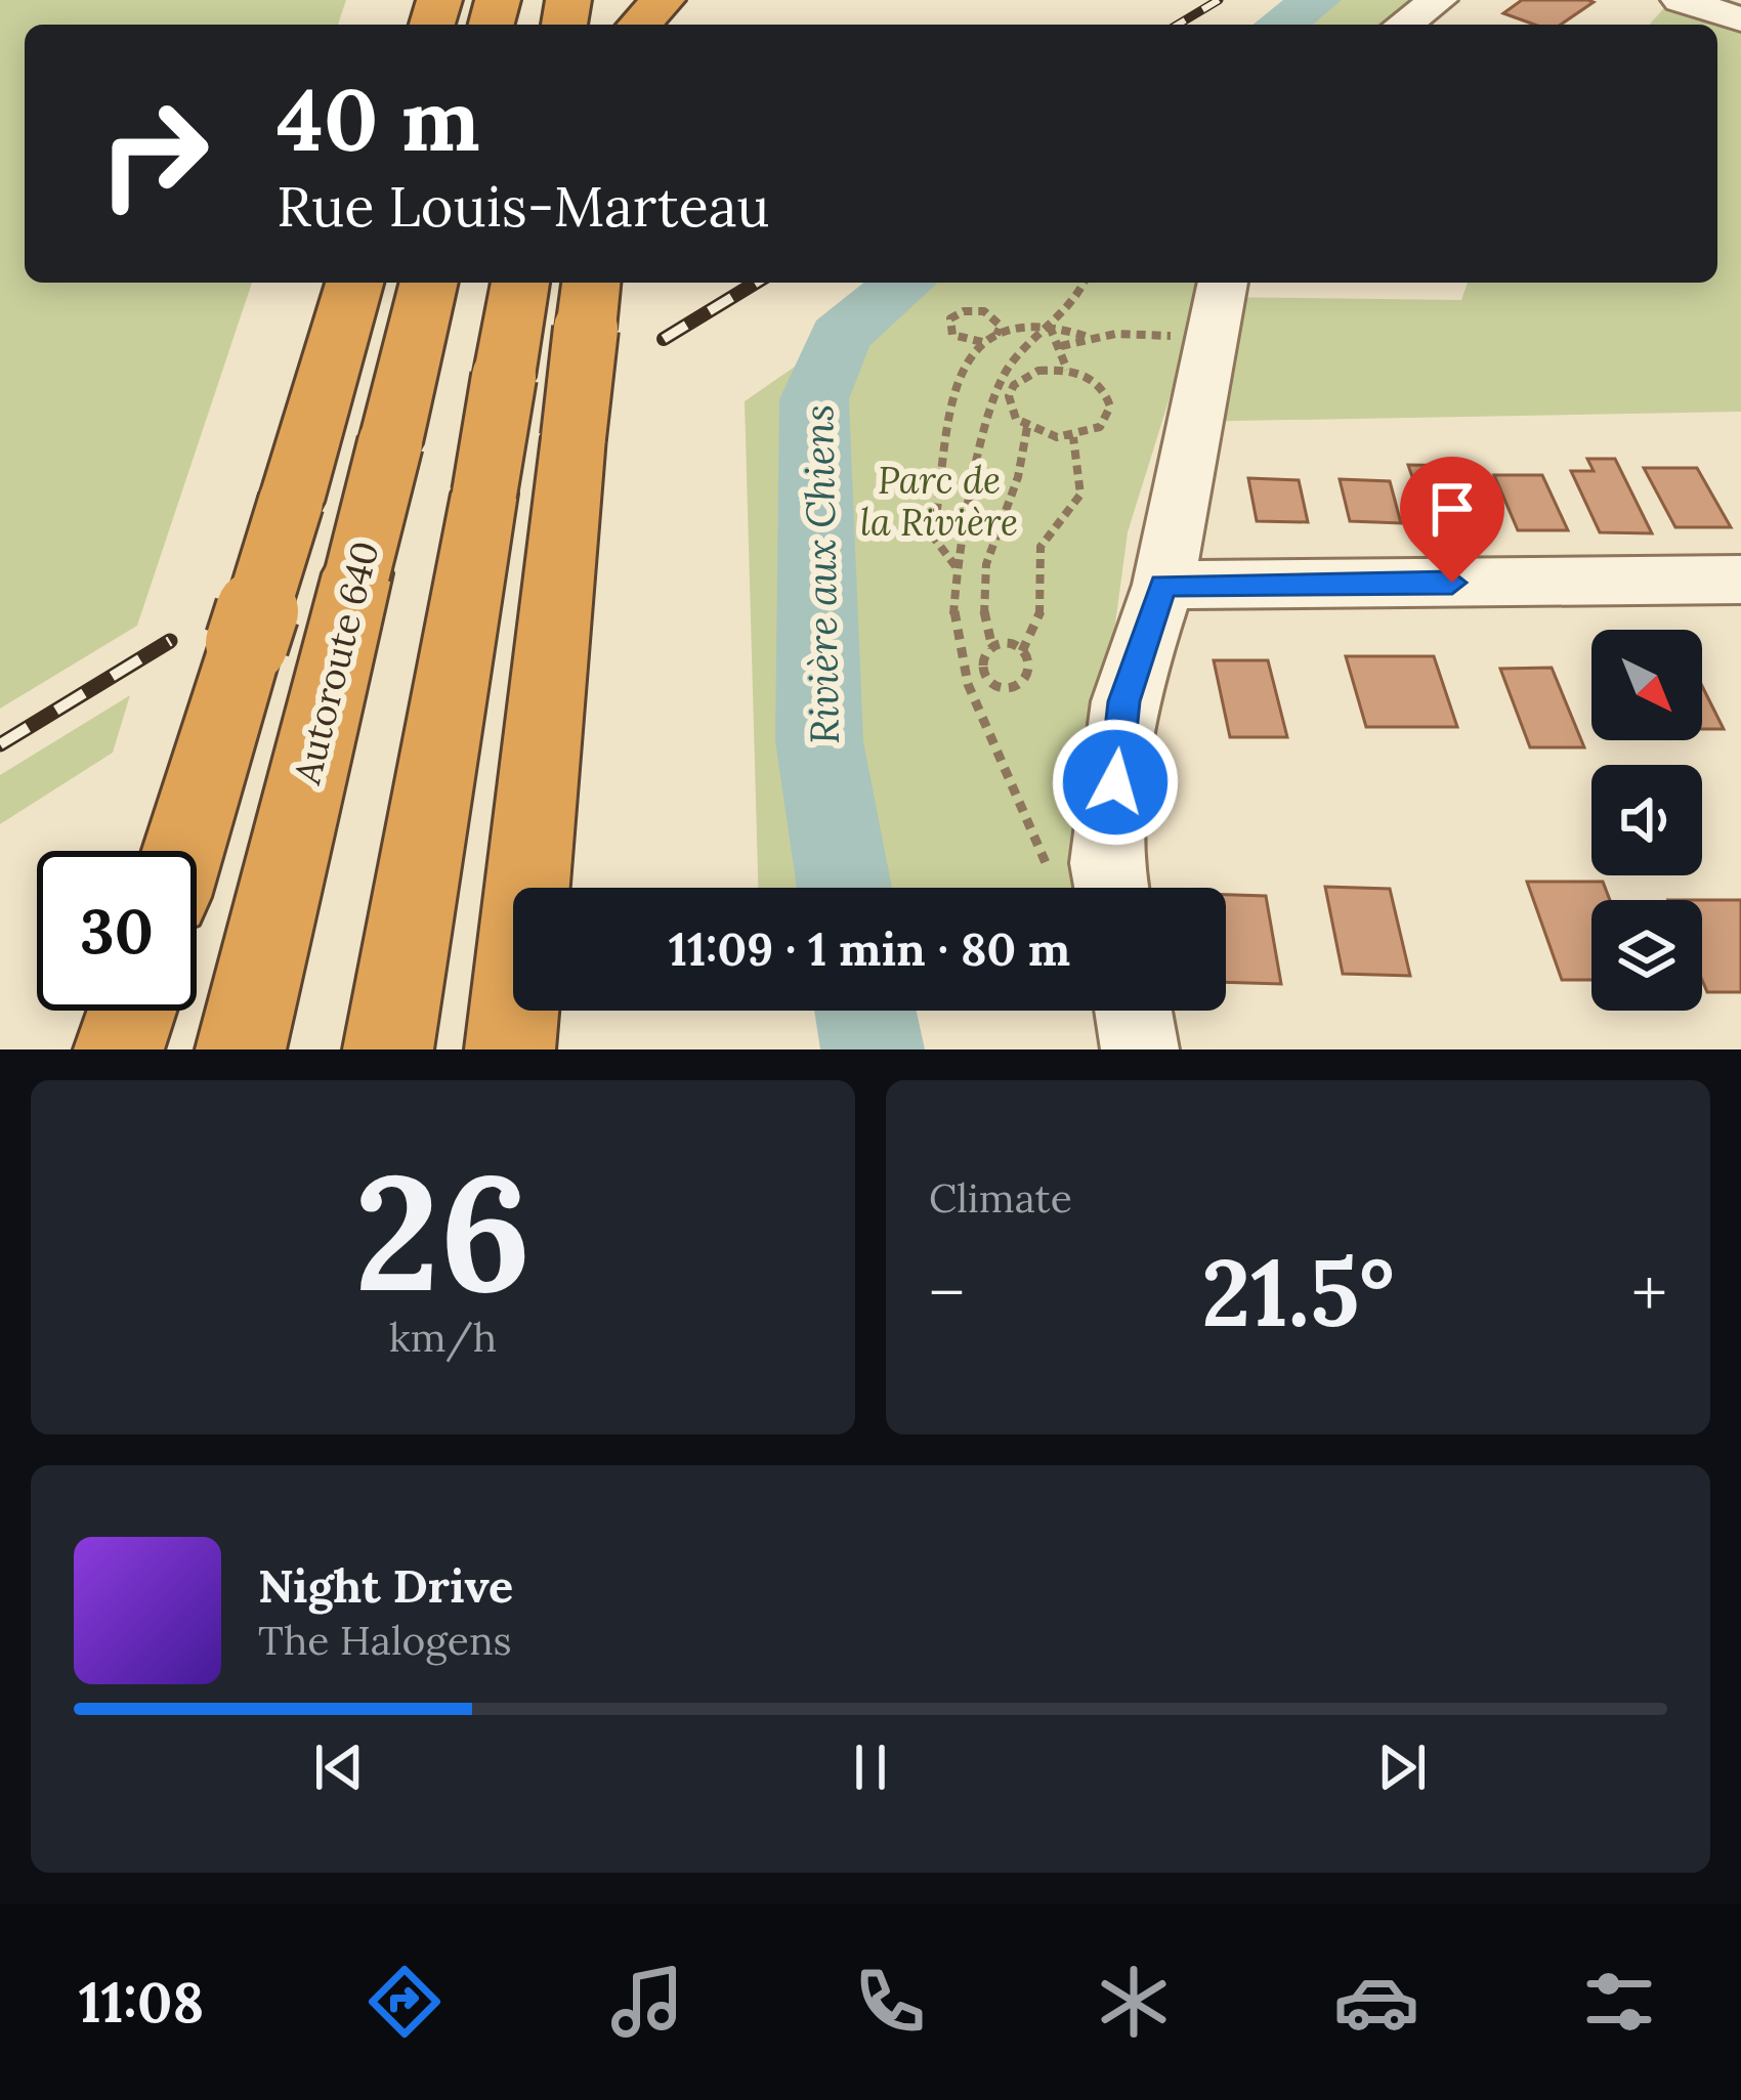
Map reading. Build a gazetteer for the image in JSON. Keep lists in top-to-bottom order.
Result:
{
  "streets": {
    "highway": ["Autoroute 640"]
  },
  "water": ["Rivière aux Chiens"],
  "parks": ["Parc de la Rivière"],
  "north": "bottom right",
  "page": {
    "turn": ["40 m", "Rue Louis-Marteau"],
    "limit": "30",
    "trip": "11:09 · 1 min · 80 m",
    "tile": [
      ["26", "km/h"],
      "Climate"
    ],
    "heat": ["−", "21.5°", "+"],
    "song": ["Night Drive", "The Halogens"],
    "tabs": "11:08"
  }
}
